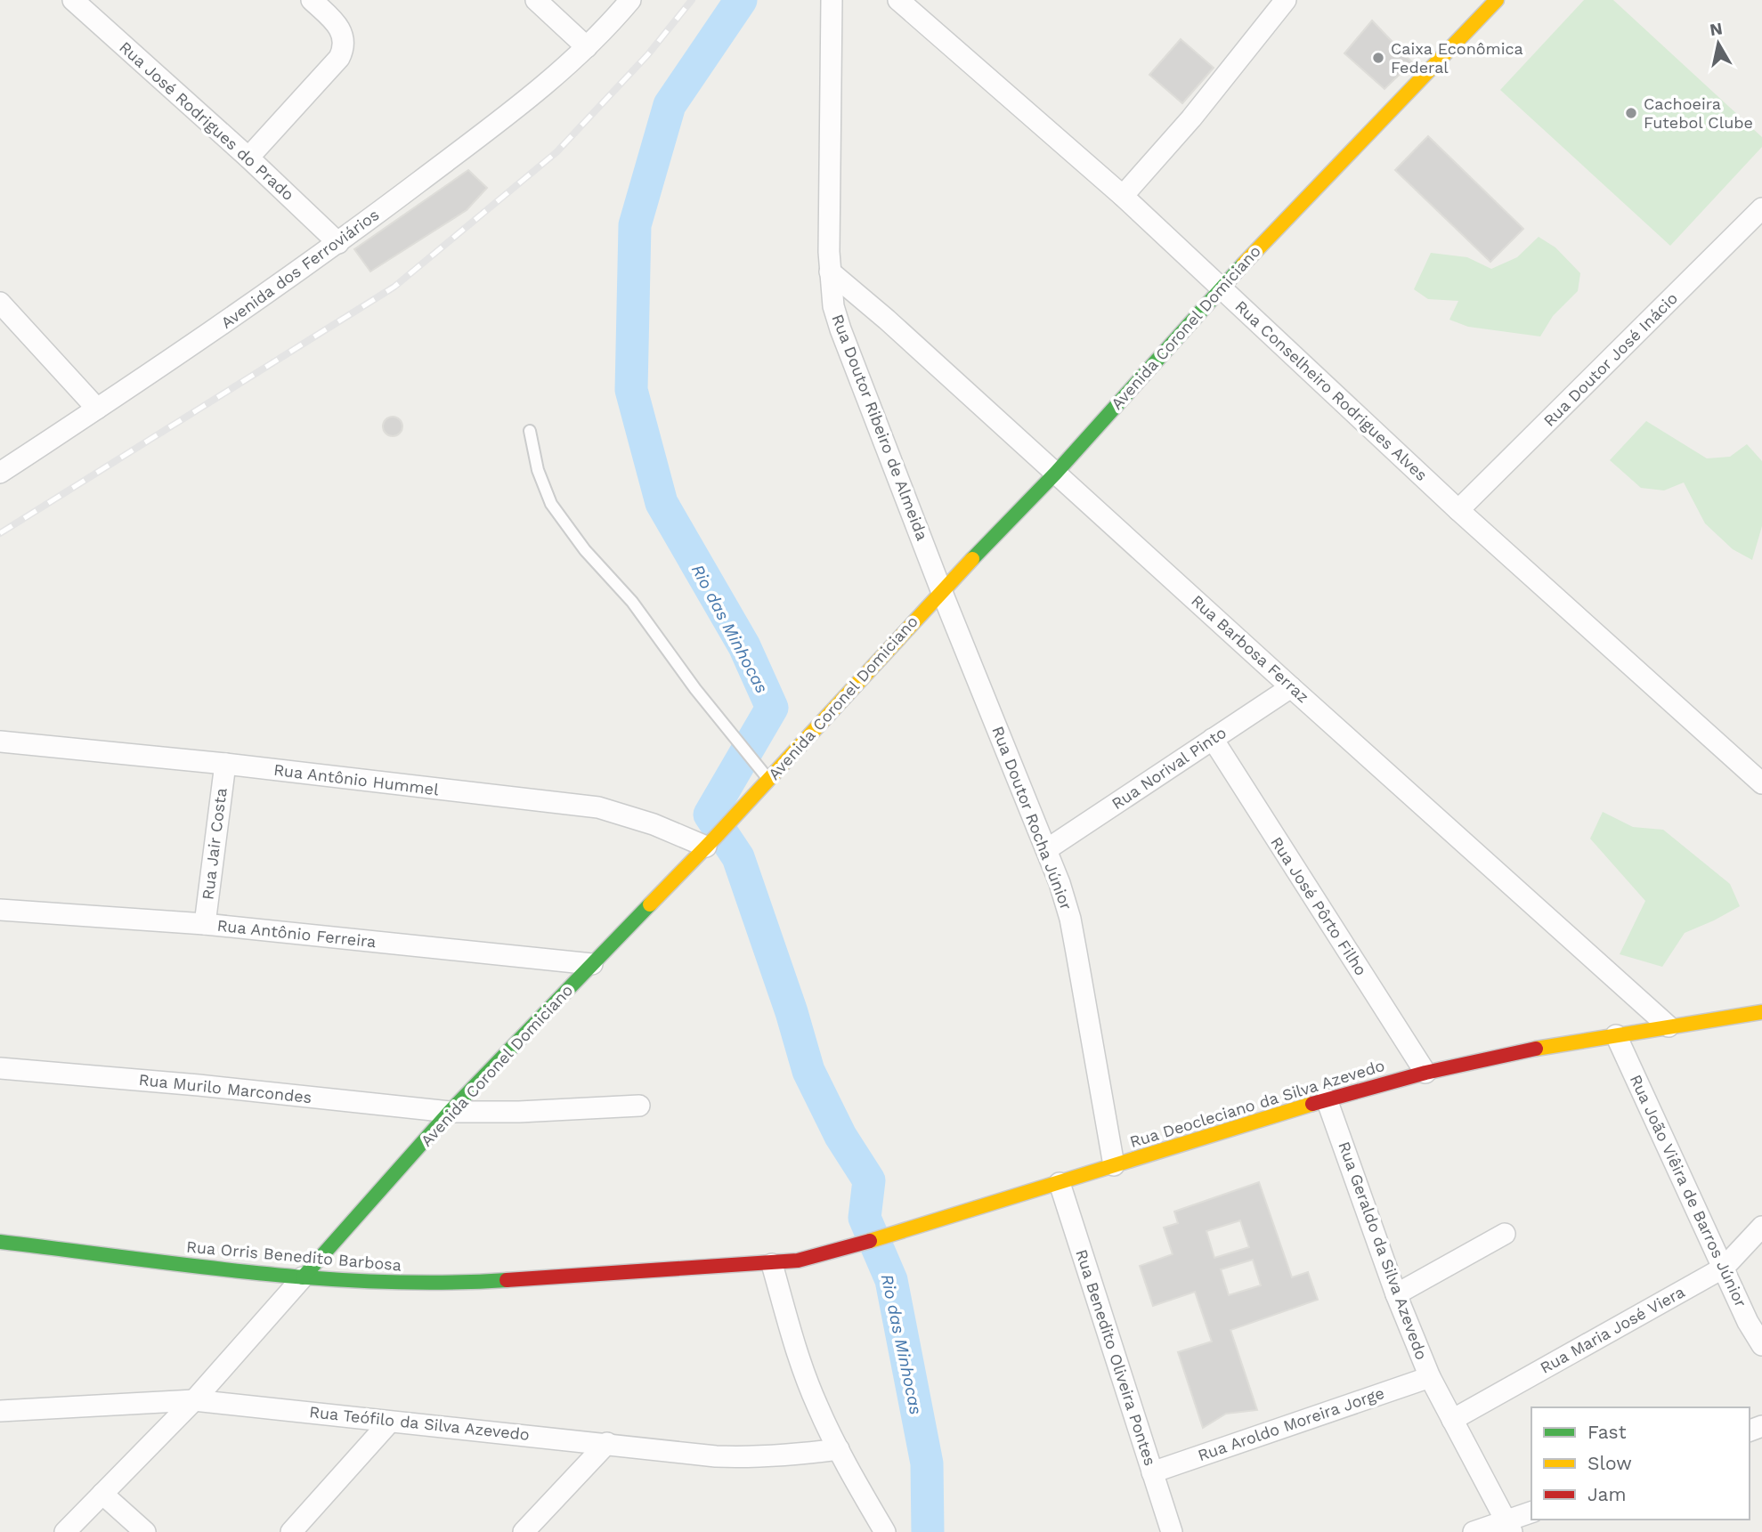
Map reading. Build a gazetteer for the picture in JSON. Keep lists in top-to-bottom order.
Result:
{
  "streets": {
    "main road": ["Avenida Coronel Domiciano", "Rua Deocleciano da Silva Azevedo", "Rua Orris Benedito Barbosa"],
    "street": [
      "Rua José Rodrigues do Prado",
      "Avenida dos Ferroviários",
      "Rua Doutor José Inácio",
      "Rua Conselheiro Rodrigues Alves",
      "Rua Doutor Ribeiro de Almeida",
      "Rua Barbosa Ferraz",
      "Rua Norival Pinto",
      "Rua Antônio Hummel",
      "Rua Doutor Rocha Júnior",
      "Rua Jair Costa",
      "Rua José Pôrto Filho",
      "Rua Antônio Ferreira",
      "Rua Murilo Marcondes",
      "Rua João Viêira de Barros Júnior",
      "Rua Geraldo da Silva Azevedo",
      "Rua Maria José Viera",
      "Rua Benedito Oliveira Pontes",
      "Rua Teófilo da Silva Azevedo",
      "Rua Aroldo Moreira Jorge"
    ]
  },
  "crossings": [
    ["Rua José Rodrigues do Prado", "Avenida dos Ferroviários"],
    ["Avenida Coronel Domiciano", "Rua Conselheiro Rodrigues Alves"],
    ["Avenida Coronel Domiciano", "Rua Doutor Ribeiro de Almeida"],
    ["Avenida Coronel Domiciano", "Rua Barbosa Ferraz"],
    ["Avenida Coronel Domiciano", "Rua Antônio Hummel"],
    ["Avenida Coronel Domiciano", "Rua Doutor Rocha Júnior"],
    ["Avenida Coronel Domiciano", "Rua Antônio Ferreira"],
    ["Avenida Coronel Domiciano", "Rua Murilo Marcondes"],
    ["Avenida Coronel Domiciano", "Rua Orris Benedito Barbosa"],
    ["Avenida Coronel Domiciano", "Rua Teófilo da Silva Azevedo"],
    ["Rua Doutor José Inácio", "Rua Conselheiro Rodrigues Alves"],
    ["Rua Doutor Ribeiro de Almeida", "Rua Barbosa Ferraz"],
    ["Rua Doutor Ribeiro de Almeida", "Rua Doutor Rocha Júnior"],
    ["Rua Barbosa Ferraz", "Rua Norival Pinto"],
    ["Rua Barbosa Ferraz", "Rua Deocleciano da Silva Azevedo"],
    ["Rua Norival Pinto", "Rua Doutor Rocha Júnior"],
    ["Rua Norival Pinto", "Rua José Pôrto Filho"],
    ["Rua Antônio Hummel", "Rua Jair Costa"],
    ["Rua Doutor Rocha Júnior", "Rua Deocleciano da Silva Azevedo"],
    ["Rua Jair Costa", "Rua Antônio Ferreira"],
    ["Rua José Pôrto Filho", "Rua Deocleciano da Silva Azevedo"],
    ["Rua Deocleciano da Silva Azevedo", "Rua João Viêira de Barros Júnior"],
    ["Rua Deocleciano da Silva Azevedo", "Rua Geraldo da Silva Azevedo"],
    ["Rua Deocleciano da Silva Azevedo", "Rua Orris Benedito Barbosa"],
    ["Rua Deocleciano da Silva Azevedo", "Rua Benedito Oliveira Pontes"],
    ["Rua João Viêira de Barros Júnior", "Rua Maria José Viera"],
    ["Rua Geraldo da Silva Azevedo", "Rua Maria José Viera"],
    ["Rua Geraldo da Silva Azevedo", "Rua Aroldo Moreira Jorge"],
    ["Rua Benedito Oliveira Pontes", "Rua Aroldo Moreira Jorge"]
  ],
  "water": ["Rio das Minhocas"],
  "places": ["Caixa Econômica Federal", "Cachoeira Futebol Clube"],
  "legend": ["Fast", "Slow", "Jam"],
  "north": "top"
}
